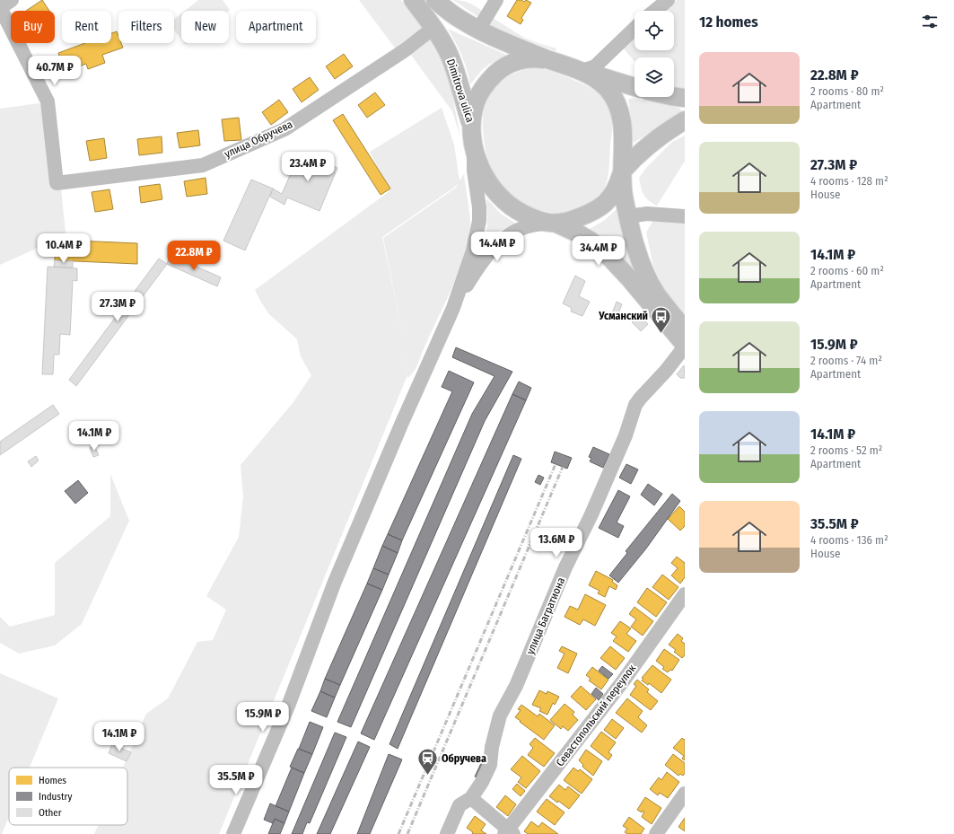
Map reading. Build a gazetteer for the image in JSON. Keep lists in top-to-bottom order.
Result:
{
  "streets": {
    "main road": ["Dimitrova ulica"],
    "street": ["улица Обручева", "улица Багратиона", "Севастопольский переулок"]
  },
  "crossings": [
    ["Dimitrova ulica", "улица Обручева"],
    ["Dimitrova ulica", "улица Багратиона"]
  ],
  "places": {
    "bus stop": ["Усманский"],
    "station": ["Обручева"]
  },
  "legend": ["Homes", "Industry", "Other"],
  "page": {
    "heading": "12 homes",
    "chip": [
      "Buy",
      "Rent",
      "Filters",
      "New",
      "Apartment"
    ],
    "list": [
      {
        "name": "22.8M ₽",
        "note": "2 rooms · 80 m² · Apartment"
      },
      {
        "name": "27.3M ₽",
        "note": "4 rooms · 128 m² · House"
      },
      {
        "name": "14.1M ₽",
        "note": "2 rooms · 60 m² · Apartment"
      },
      {
        "name": "15.9M ₽",
        "note": "2 rooms · 74 m² · Apartment"
      },
      {
        "name": "14.1M ₽",
        "note": "2 rooms · 52 m² · Apartment"
      },
      {
        "name": "35.5M ₽",
        "note": "4 rooms · 136 m² · House"
      }
    ],
    "price": [
      "40.7M ₽",
      "23.4M ₽",
      "14.4M ₽",
      "10.4M ₽",
      "34.4M ₽",
      "22.8M ₽",
      "27.3M ₽",
      "14.1M ₽",
      "13.6M ₽",
      "15.9M ₽",
      "14.1M ₽",
      "35.5M ₽"
    ]
  }
}
